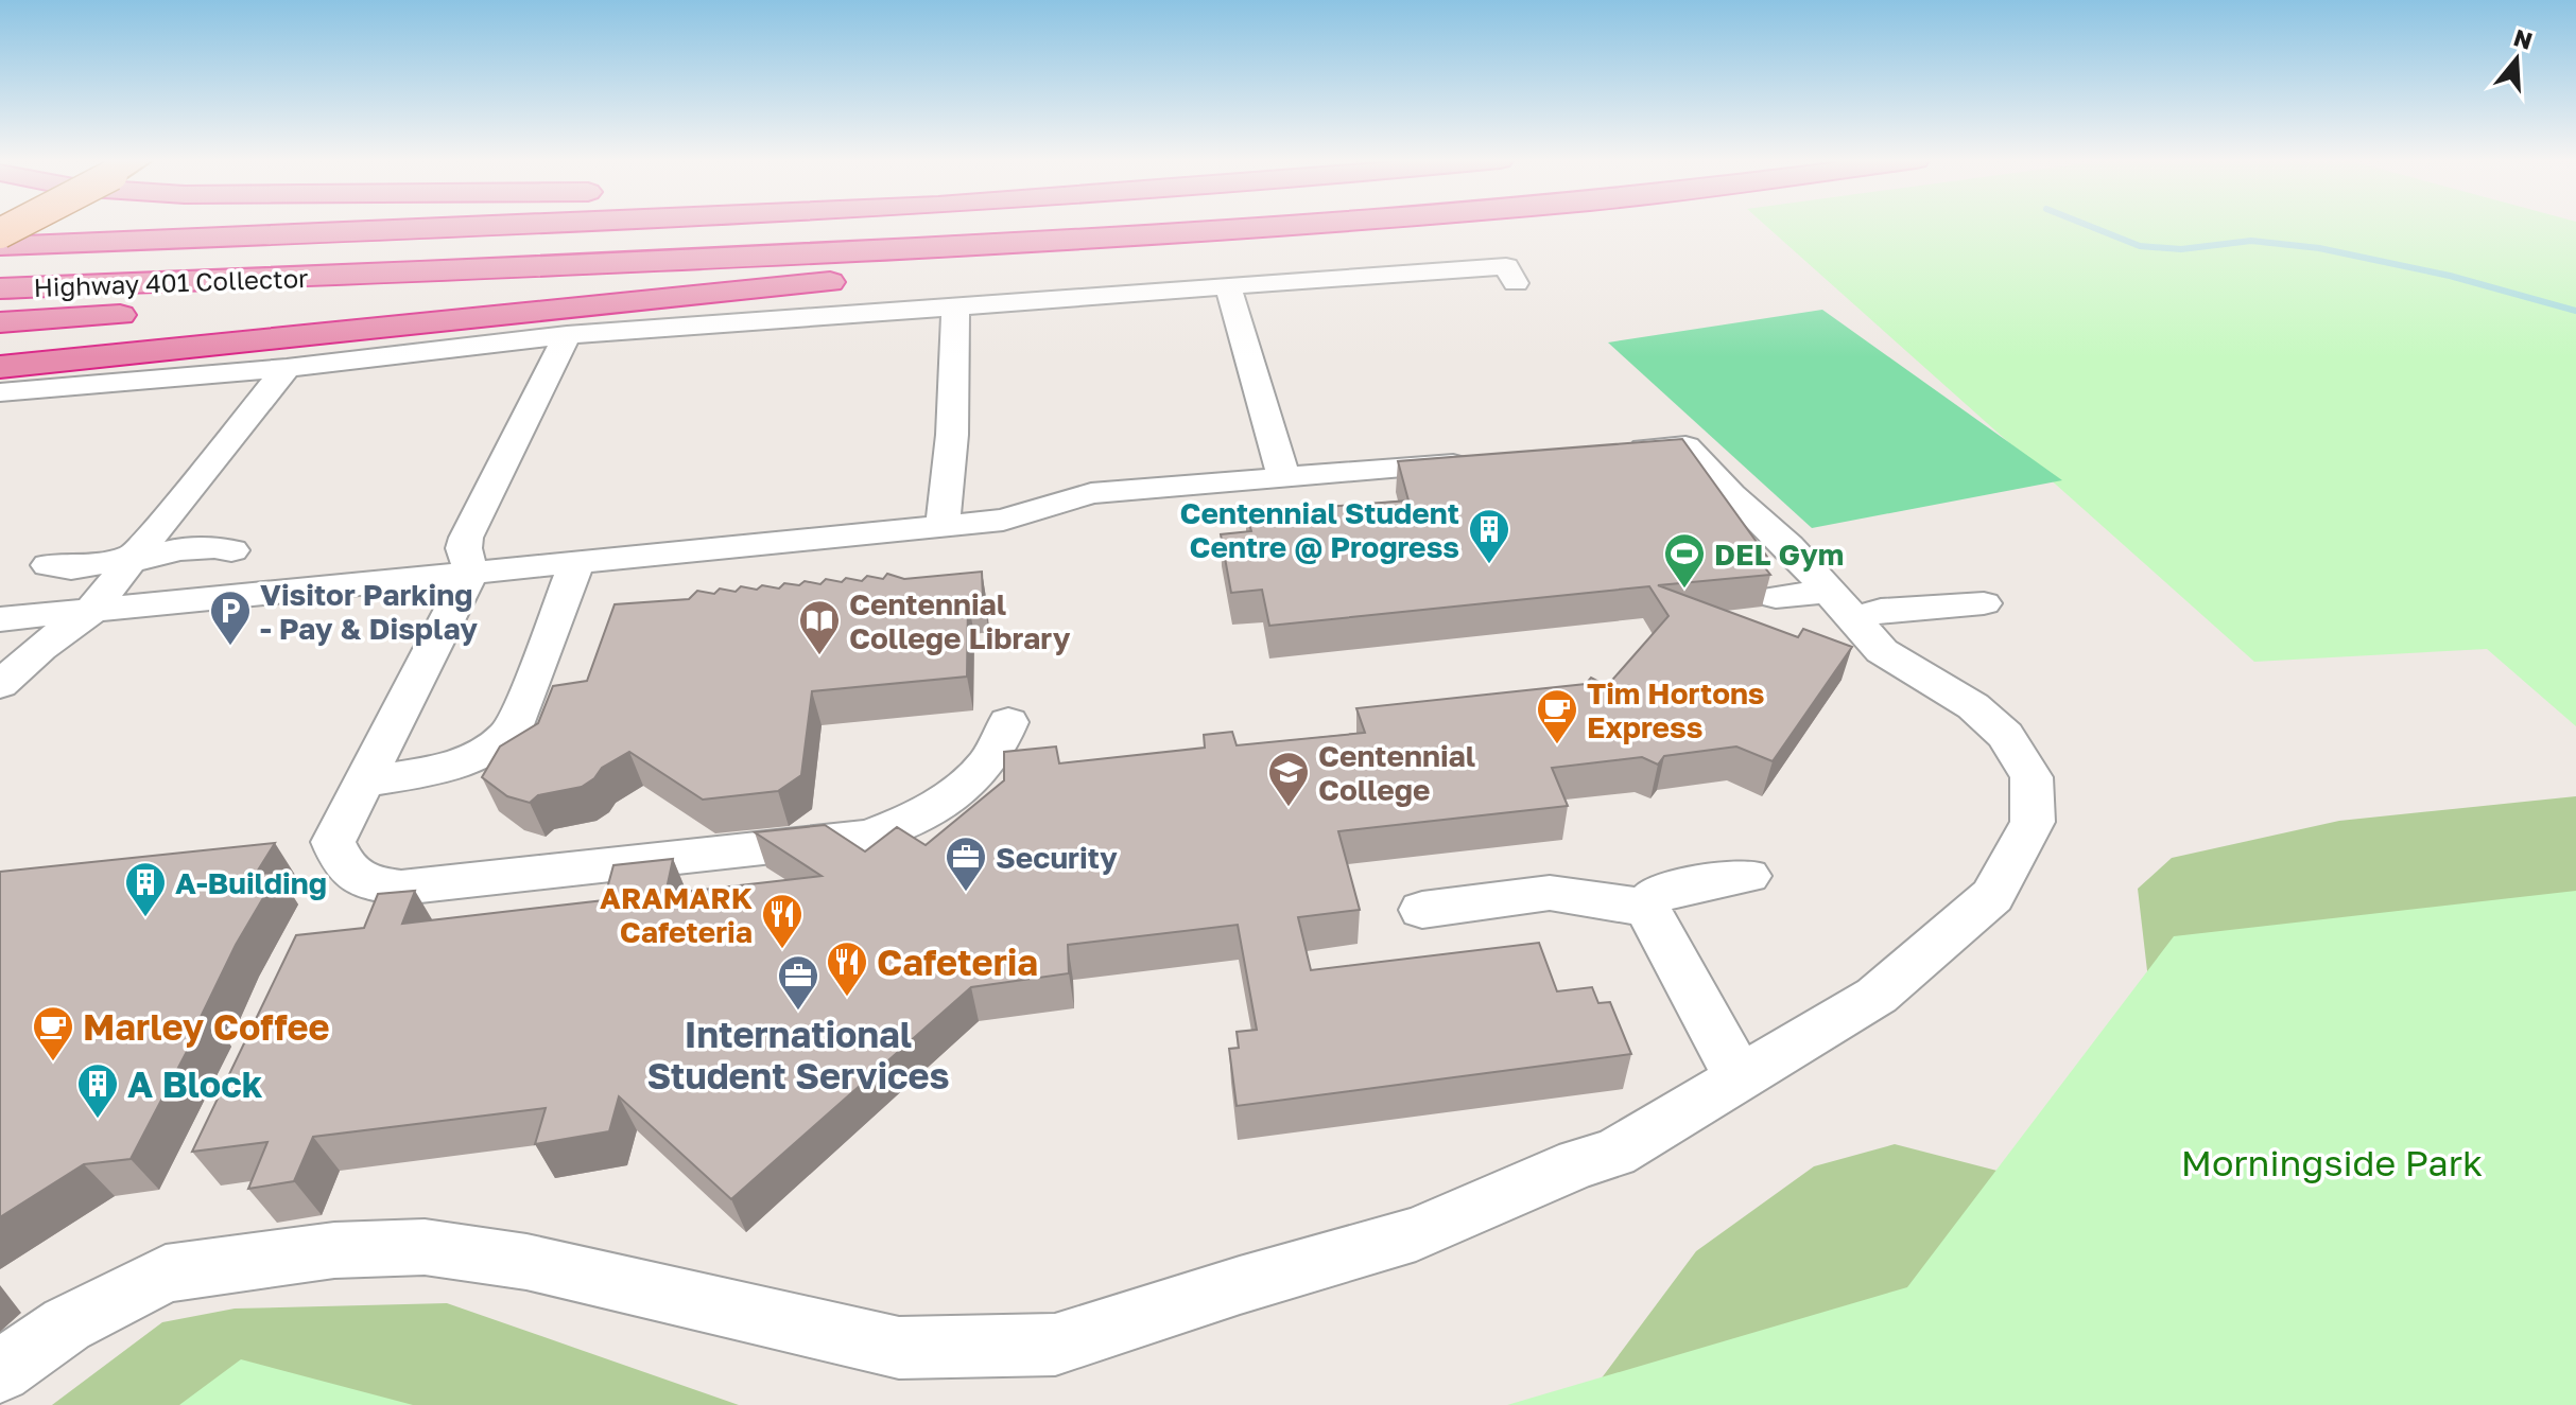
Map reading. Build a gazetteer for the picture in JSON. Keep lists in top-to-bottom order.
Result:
{
  "streets": {
    "highway": ["Highway 401 Collector"]
  },
  "parks": ["Morningside Park"],
  "places": {
    "building": ["Centennial Student Centre @ Progress", "A-Building", "A Block"],
    "sports": ["DEL Gym"],
    "parking": ["Visitor Parking - Pay & Display"],
    "library": ["Centennial College Library"],
    "cafe": ["Tim Hortons Express", "Marley Coffee"],
    "school or university": ["Centennial College"],
    "office": ["Security", "International Student Services"],
    "restaurant": ["ARAMARK Cafeteria", "Cafeteria"]
  },
  "north": "top"
}
